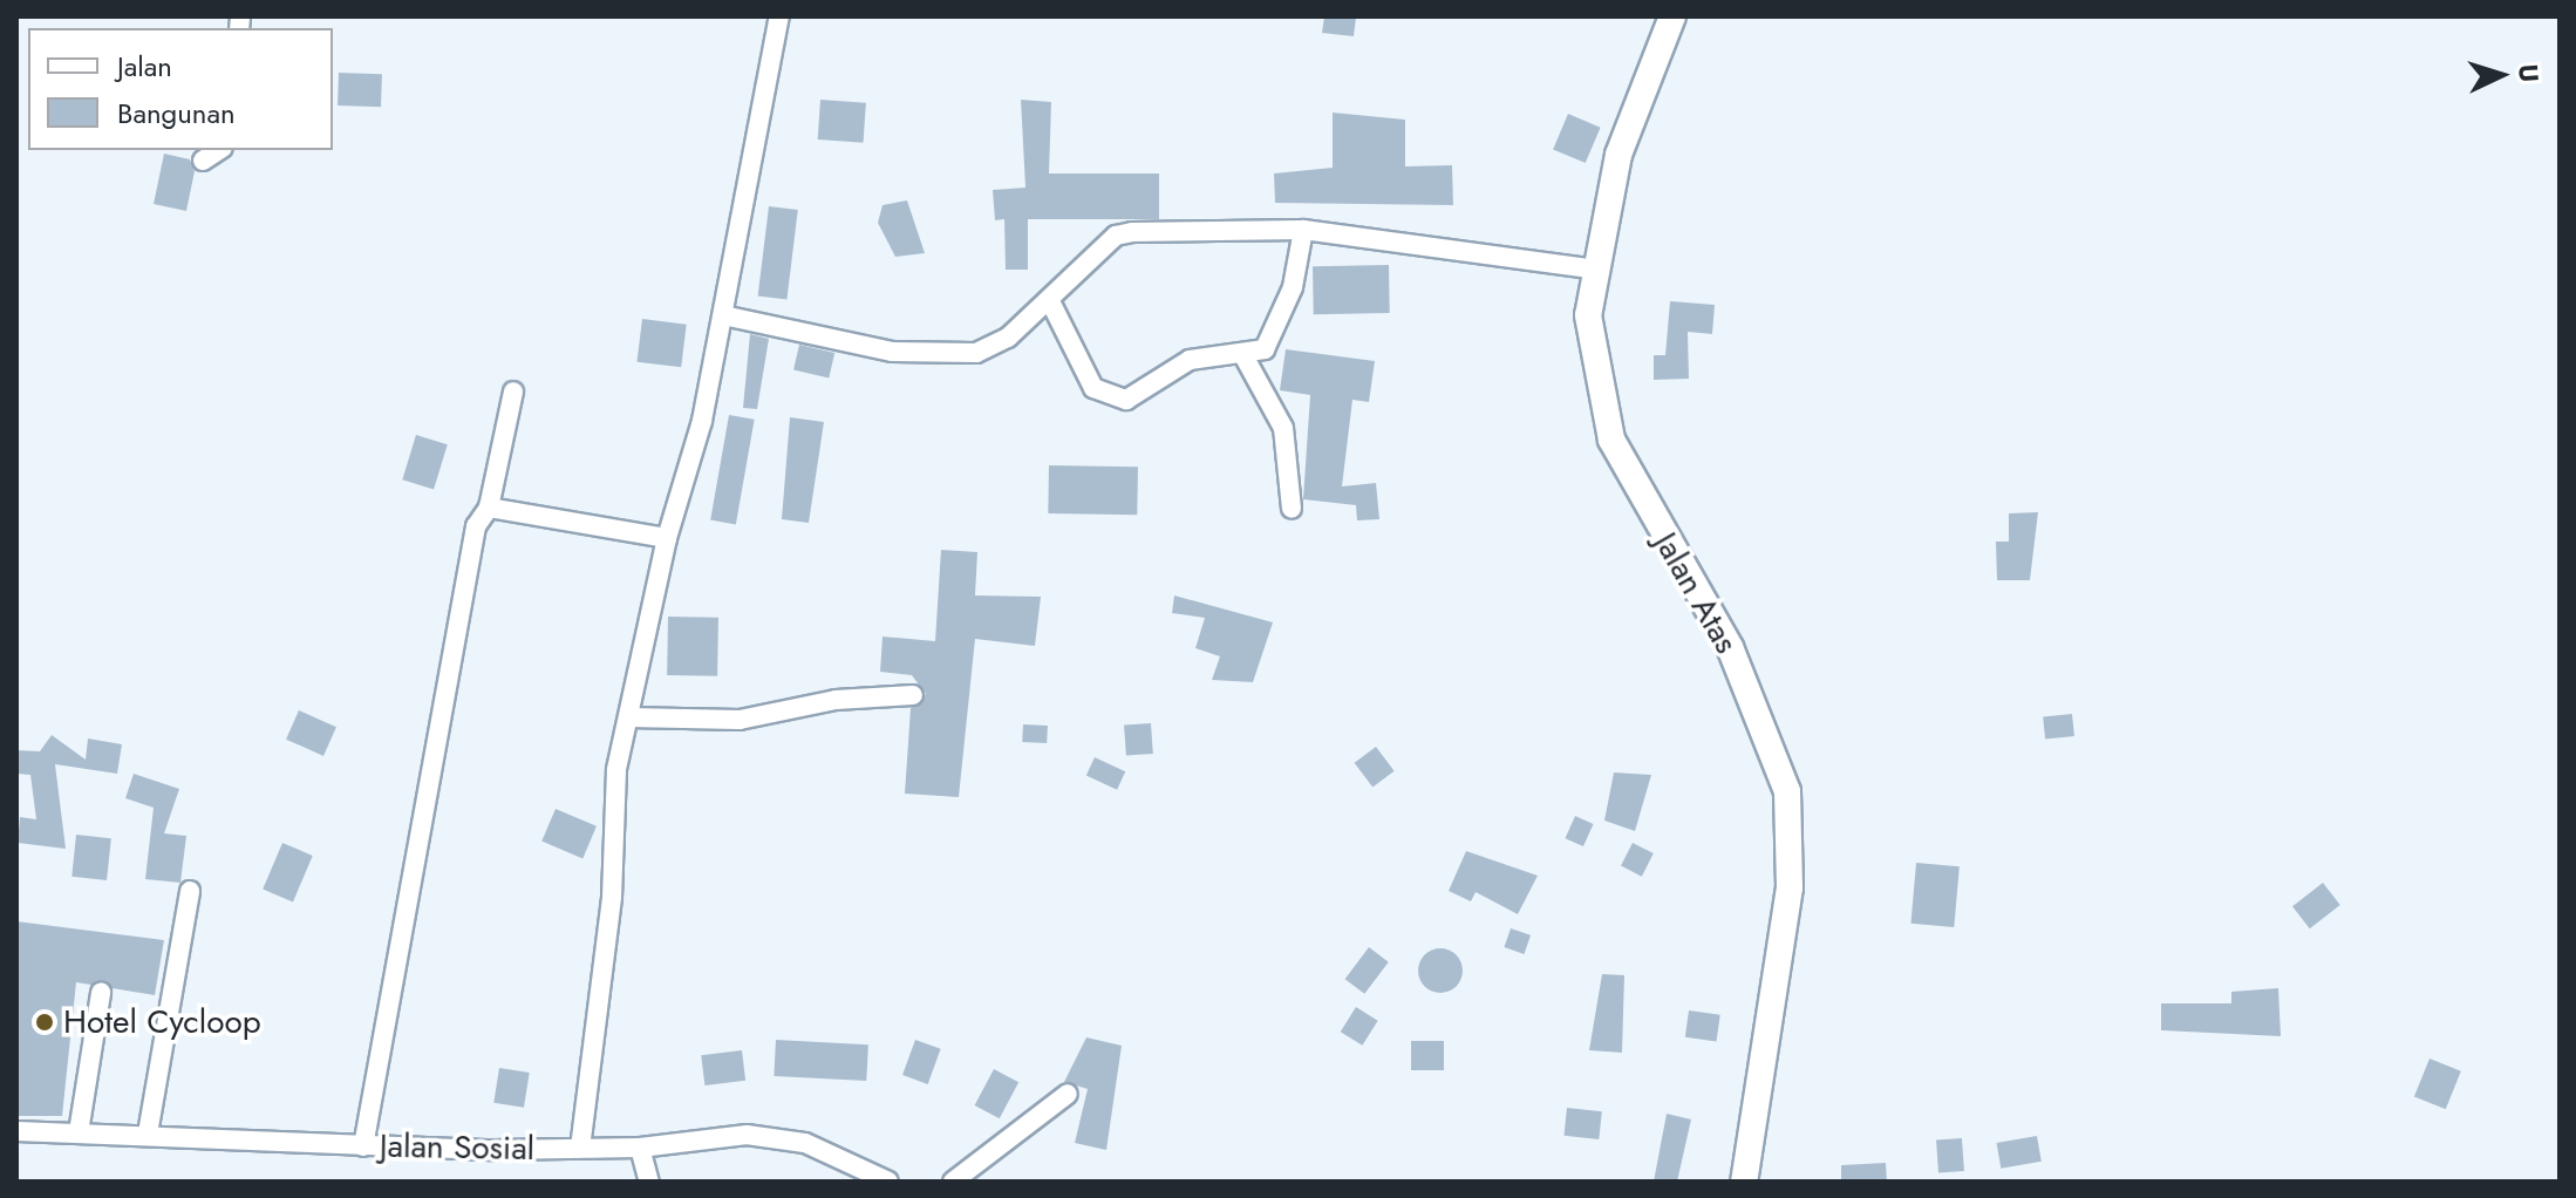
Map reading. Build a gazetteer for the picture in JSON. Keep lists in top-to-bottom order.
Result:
{
  "streets": {
    "street": ["Jalan Atas", "Jalan Sosial"]
  },
  "places": ["Hotel Cycloop"],
  "legend": ["Jalan", "Bangunan"],
  "north": "right"
}
